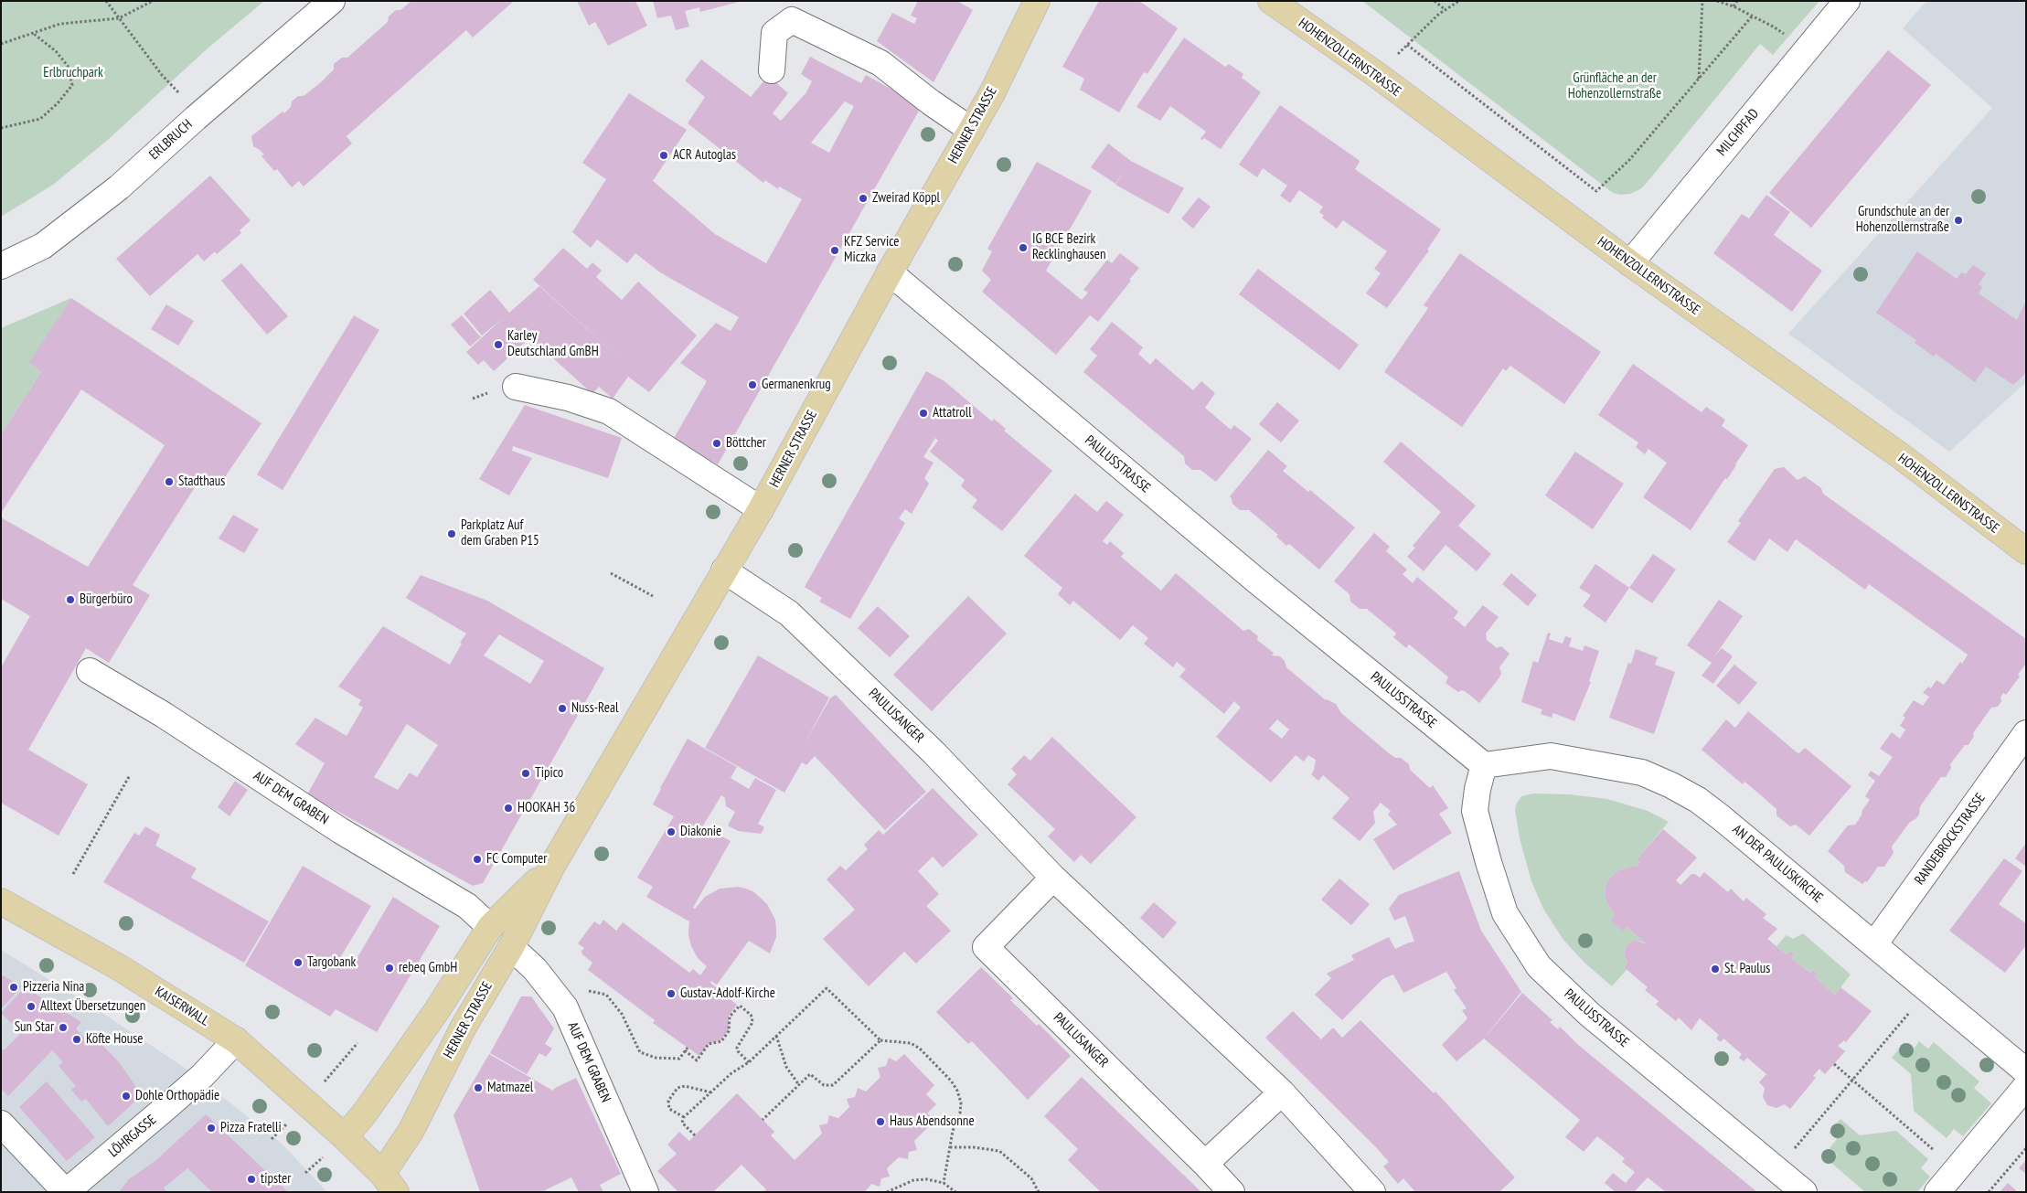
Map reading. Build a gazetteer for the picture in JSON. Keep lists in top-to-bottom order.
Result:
{
  "streets": {
    "main road": ["HOHENZOLLERNSTRASSE", "HERNER STRASSE", "KAISERWALL"],
    "street": [
      "MILCHPFAD",
      "ERLBRUCH",
      "PAULUSSTRASSE",
      "PAULUSANGER",
      "AUF DEM GRABEN",
      "RANDEBROCKSTRASSE",
      "AN DER PAULUSKIRCHE",
      "LÖHRGASSE"
    ]
  },
  "crossings": [
    ["HOHENZOLLERNSTRASSE", "MILCHPFAD"],
    ["HERNER STRASSE", "PAULUSSTRASSE"],
    ["HERNER STRASSE", "PAULUSANGER"],
    ["HERNER STRASSE", "AUF DEM GRABEN"],
    ["HERNER STRASSE", "KAISERWALL"],
    ["PAULUSSTRASSE", "AN DER PAULUSKIRCHE"],
    ["RANDEBROCKSTRASSE", "AN DER PAULUSKIRCHE"],
    ["KAISERWALL", "LÖHRGASSE"]
  ],
  "parks": ["Erlbruchpark", "Grünfläche an der Hohenzollernstraße"],
  "places": [
    "ACR Autoglas",
    "Zweirad Köppl",
    "Grundschule an der Hohenzollernstraße",
    "IG BCE Bezirk Recklinghausen",
    "KFZ Service Miczka",
    "Karley Deutschland GmBH",
    "Germanenkrug",
    "Attatroll",
    "Böttcher",
    "Stadthaus",
    "Parkplatz Auf dem Graben P15",
    "Bürgerbüro",
    "Nuss-Real",
    "Tipico",
    "HOOKAH 36",
    "Diakonie",
    "FC Computer",
    "Targobank",
    "rebeq GmbH",
    "St. Paulus",
    "Pizzeria Nina",
    "Gustav-Adolf-Kirche",
    "Alltext Übersetzungen",
    "Sun Star",
    "Köfte House",
    "Matmazel",
    "Dohle Orthopädie",
    "Haus Abendsonne",
    "Pizza Fratelli",
    "tipster"
  ]
}
